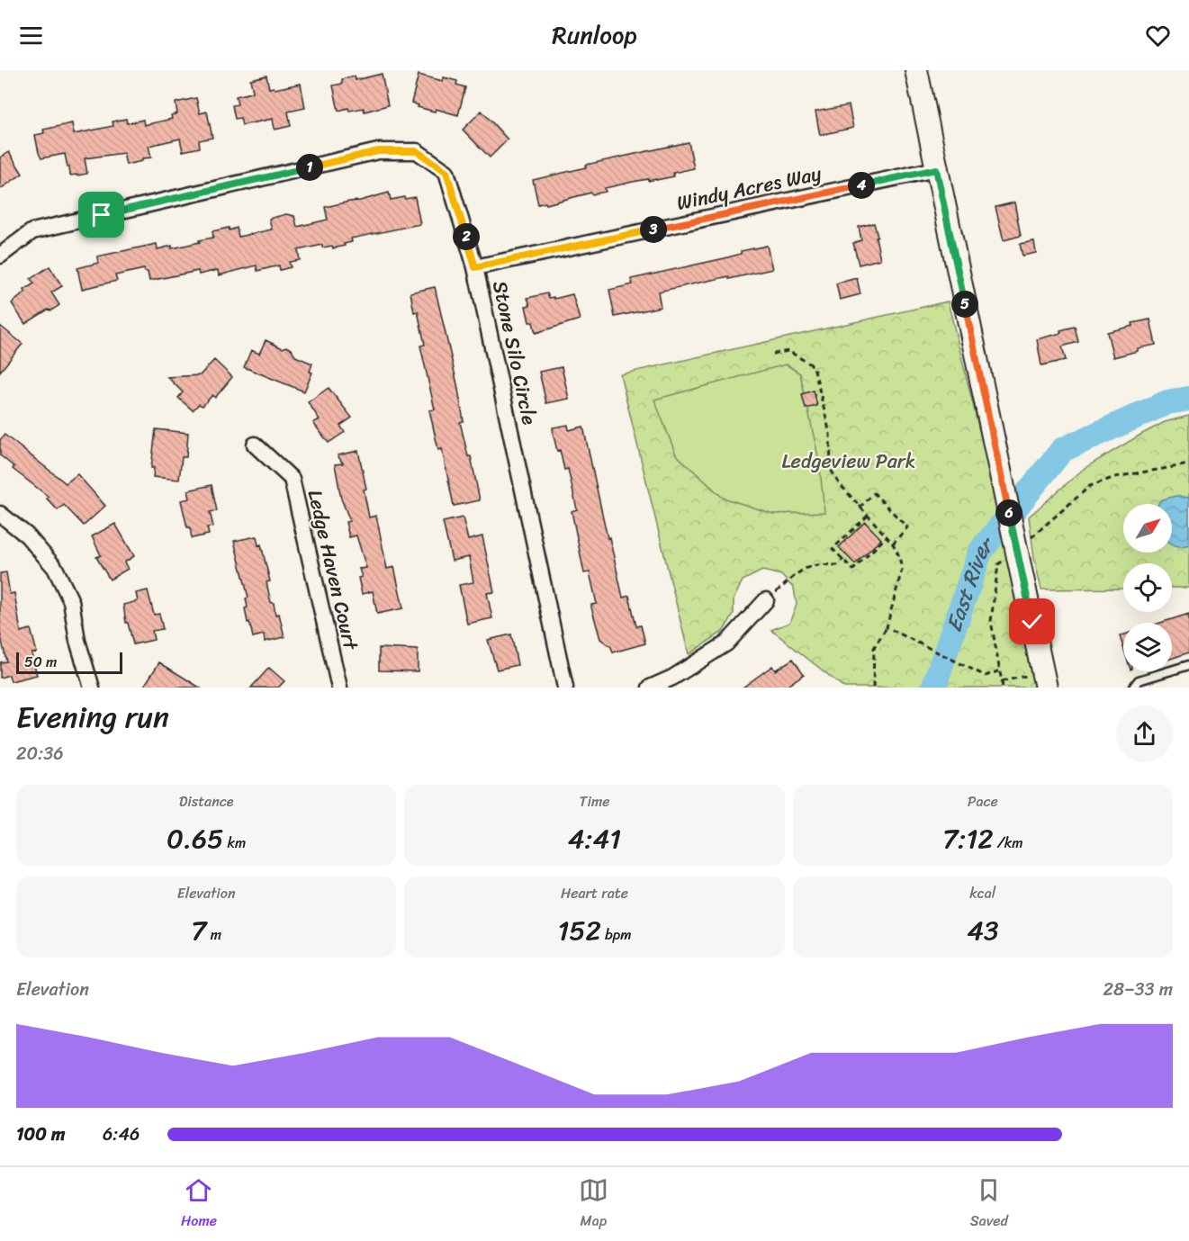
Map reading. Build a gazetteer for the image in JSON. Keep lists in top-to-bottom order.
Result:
{
  "streets": {
    "street": ["Windy Acres Way", "Stone Silo Circle", "Ledge Haven Court"]
  },
  "crossings": [
    ["Windy Acres Way", "Stone Silo Circle"]
  ],
  "water": ["East River"],
  "parks": ["Ledgeview Park"],
  "scale_bar": "50 m",
  "north": "top right",
  "page": {
    "header": "Runloop",
    "pins": [
      "1",
      "4",
      "3",
      "2",
      "5",
      "6"
    ],
    "scale": "50 m",
    "heading": ["Evening run", "20:36"],
    "stats": [
      ["Distance", "0.65 km"],
      ["Time", "4:41"],
      ["Pace", "7:12 /km"],
      ["Elevation", "7 m"],
      ["Heart rate", "152 bpm"],
      ["kcal", "43"]
    ],
    "chart": ["Elevation", "28–33 m"],
    "list": [
      {
        "name": "100 m",
        "note": "6:46"
      }
    ],
    "tabs": ["Home", "Map", "Saved"]
  }
}
